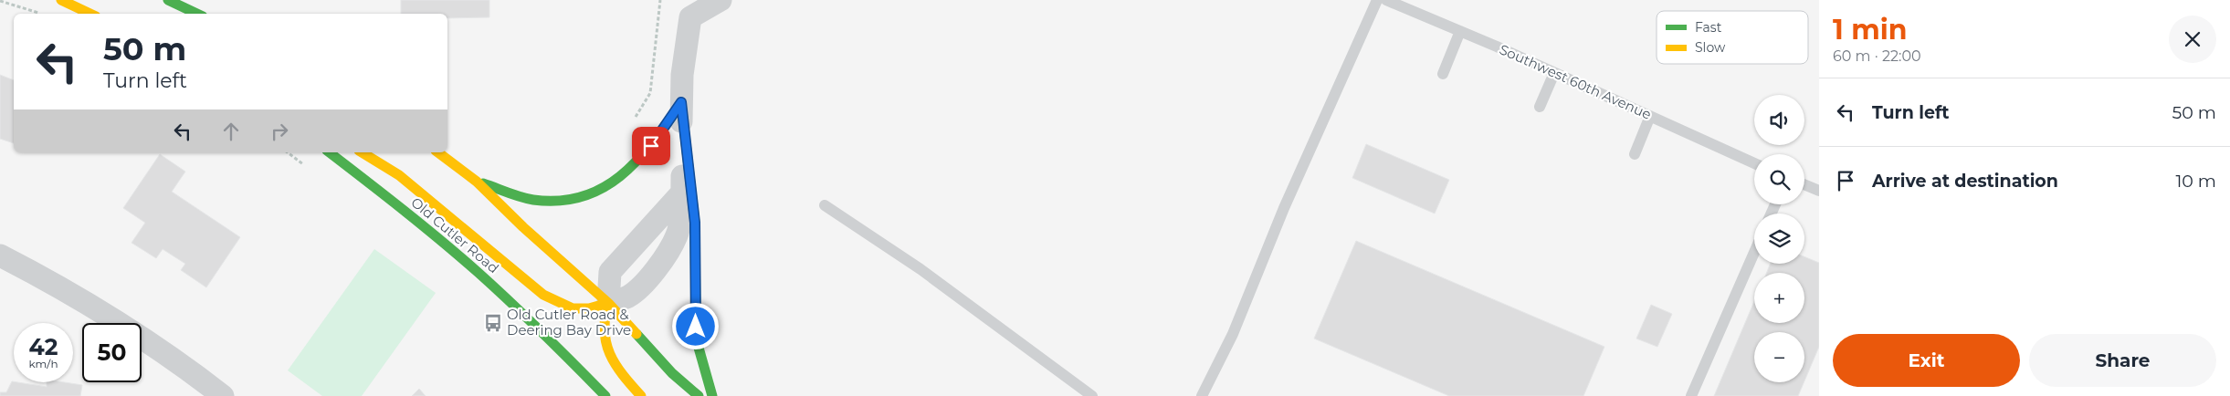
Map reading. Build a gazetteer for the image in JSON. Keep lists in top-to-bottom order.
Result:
{
  "streets": {
    "main road": ["Old Cutler Road"],
    "lane": ["Southwest 60th Avenue"]
  },
  "places": {
    "bus stop": ["Old Cutler Road & Deering Bay Drive"]
  },
  "legend": ["Fast", "Slow"],
  "page": {
    "heading": ["1 min", "60 m · 22:00"],
    "turn": ["50 m", "Turn left"],
    "list": [
      {
        "name": "Turn left",
        "value": "50 m"
      },
      {
        "name": "Arrive at destination",
        "value": "10 m"
      }
    ],
    "map_buttons": ["+", "−"],
    "speed": "42 km/h",
    "limit": "50",
    "buttons": ["Exit", "Share"]
  }
}
